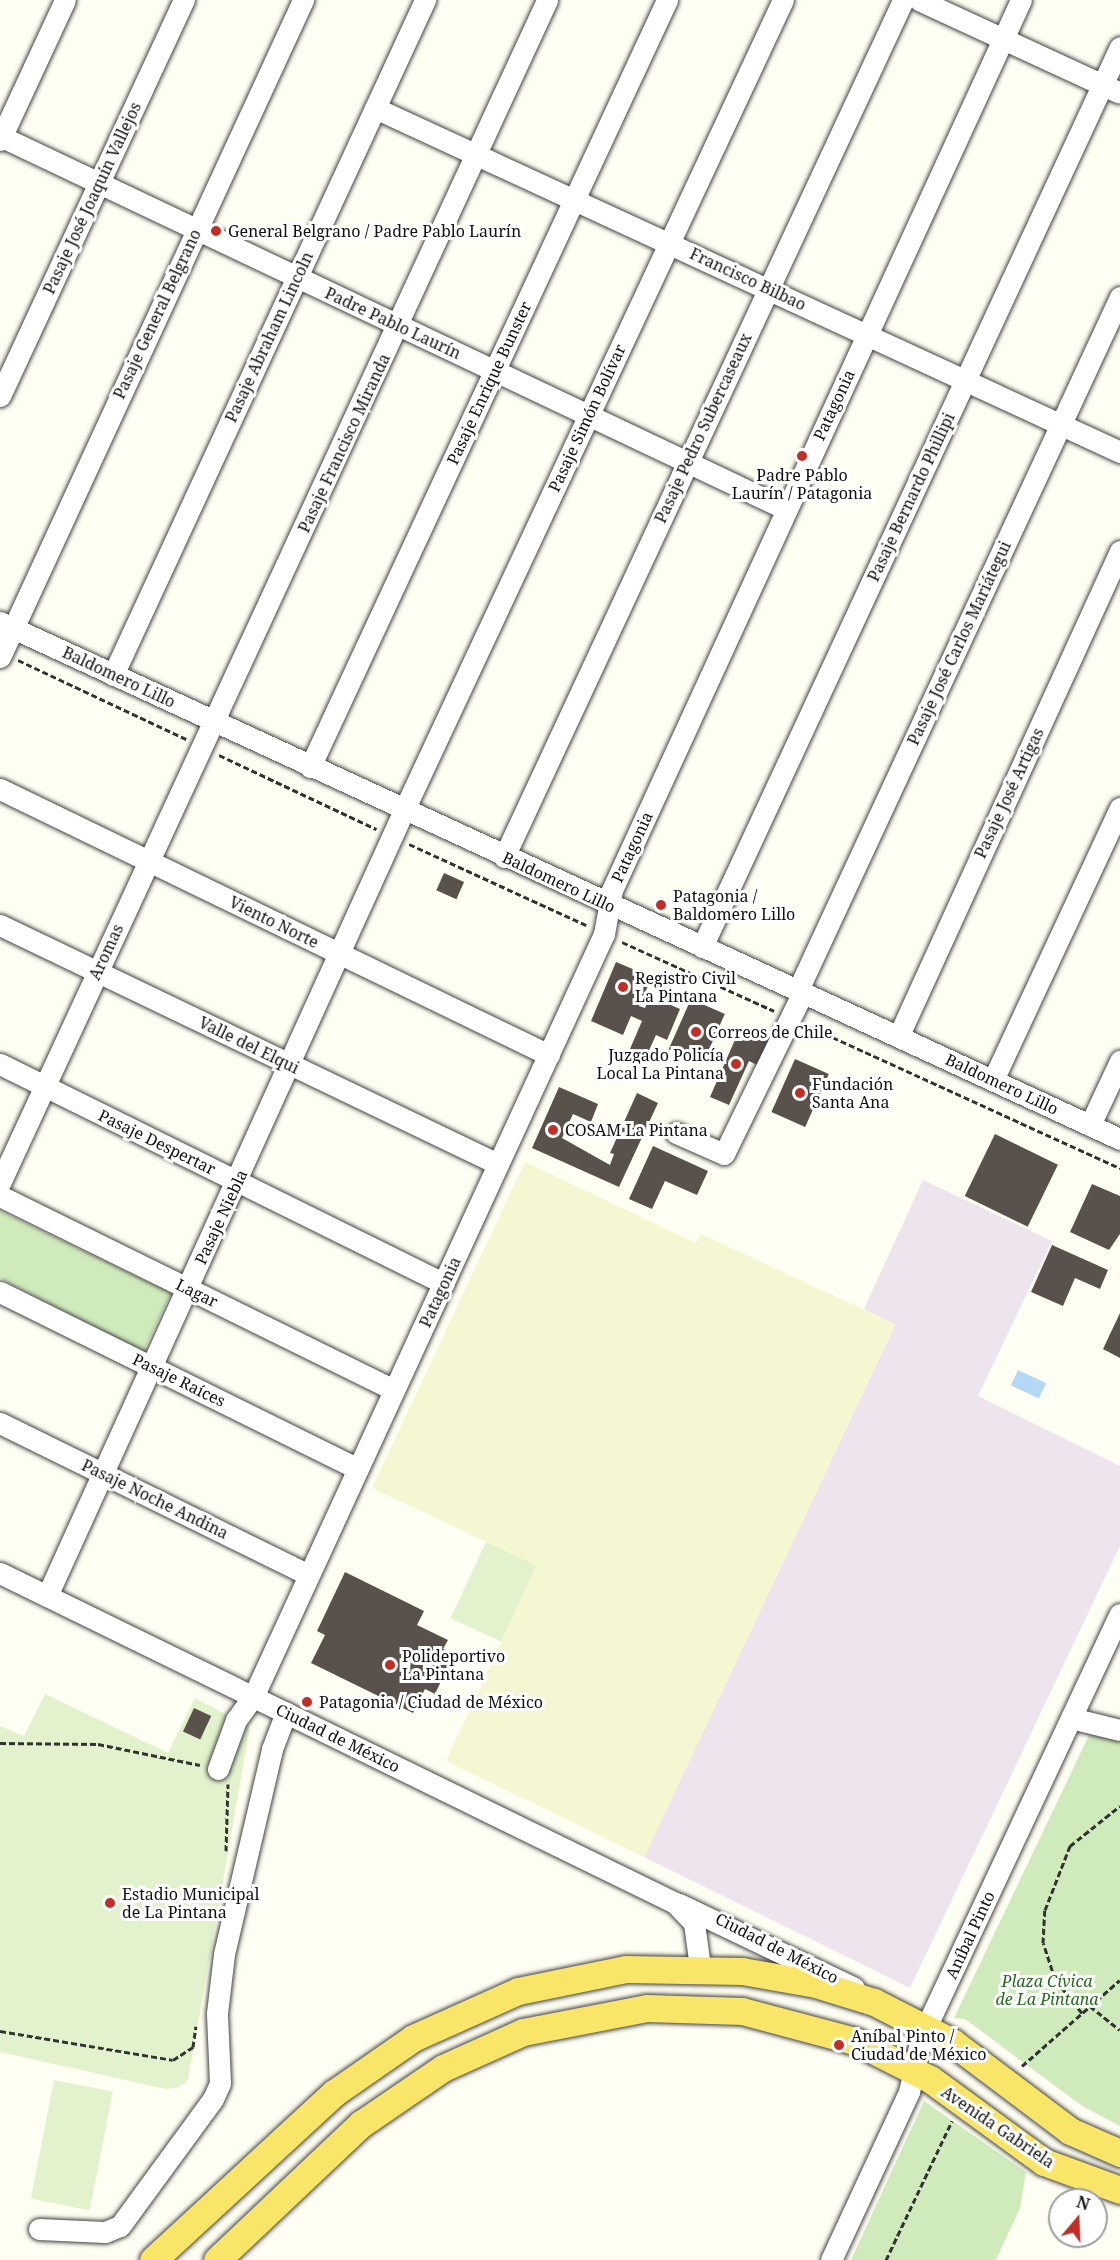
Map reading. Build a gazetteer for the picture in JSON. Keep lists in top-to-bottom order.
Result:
{
  "streets": {
    "main road": ["Avenida Gabriela"],
    "street": [
      "Pasaje José Joaquín Vallejos",
      "Francisco Bilbao",
      "Pasaje General Belgrano",
      "Padre Pablo Laurín",
      "Pasaje Abraham Lincoln",
      "Pasaje Enrique Bunster",
      "Patagonia",
      "Pasaje Simón Bolívar",
      "Pasaje Pedro Subercaseaux",
      "Pasaje Francisco Miranda",
      "Pasaje Bernardo Phillipi",
      "Pasaje José Carlos Mariátegui",
      "Baldomero Lillo",
      "Pasaje José Artigas",
      "Viento Norte",
      "Aromas",
      "Valle del Elqui",
      "Pasaje Despertar",
      "Pasaje Niebla",
      "Lagar",
      "Pasaje Raíces",
      "Pasaje Noche Andina",
      "Ciudad de México",
      "Aníbal Pinto"
    ]
  },
  "crossings": [
    ["Pasaje José Joaquín Vallejos", "Padre Pablo Laurín"],
    ["Francisco Bilbao", "Pasaje Abraham Lincoln"],
    ["Francisco Bilbao", "Pasaje Enrique Bunster"],
    ["Francisco Bilbao", "Patagonia"],
    ["Francisco Bilbao", "Pasaje Simón Bolívar"],
    ["Francisco Bilbao", "Pasaje Pedro Subercaseaux"],
    ["Francisco Bilbao", "Pasaje Francisco Miranda"],
    ["Francisco Bilbao", "Pasaje Bernardo Phillipi"],
    ["Francisco Bilbao", "Pasaje José Carlos Mariátegui"],
    ["Pasaje General Belgrano", "Padre Pablo Laurín"],
    ["Pasaje General Belgrano", "Baldomero Lillo"],
    ["Padre Pablo Laurín", "Pasaje Abraham Lincoln"],
    ["Padre Pablo Laurín", "Pasaje Enrique Bunster"],
    ["Padre Pablo Laurín", "Patagonia"],
    ["Padre Pablo Laurín", "Pasaje Simón Bolívar"],
    ["Padre Pablo Laurín", "Pasaje Pedro Subercaseaux"],
    ["Padre Pablo Laurín", "Pasaje Francisco Miranda"],
    ["Pasaje Abraham Lincoln", "Baldomero Lillo"],
    ["Pasaje Enrique Bunster", "Baldomero Lillo"],
    ["Patagonia", "Baldomero Lillo"],
    ["Patagonia", "Viento Norte"],
    ["Patagonia", "Valle del Elqui"],
    ["Patagonia", "Pasaje Despertar"],
    ["Patagonia", "Lagar"],
    ["Patagonia", "Pasaje Raíces"],
    ["Patagonia", "Pasaje Noche Andina"],
    ["Patagonia", "Ciudad de México"],
    ["Pasaje Simón Bolívar", "Baldomero Lillo"],
    ["Pasaje Simón Bolívar", "Pasaje Niebla"],
    ["Pasaje Pedro Subercaseaux", "Baldomero Lillo"],
    ["Pasaje Francisco Miranda", "Baldomero Lillo"],
    ["Pasaje Francisco Miranda", "Aromas"],
    ["Pasaje Bernardo Phillipi", "Baldomero Lillo"],
    ["Pasaje José Carlos Mariátegui", "Baldomero Lillo"],
    ["Baldomero Lillo", "Pasaje José Artigas"],
    ["Baldomero Lillo", "Aromas"],
    ["Viento Norte", "Aromas"],
    ["Viento Norte", "Pasaje Niebla"],
    ["Aromas", "Valle del Elqui"],
    ["Aromas", "Pasaje Despertar"],
    ["Valle del Elqui", "Pasaje Niebla"],
    ["Pasaje Despertar", "Pasaje Niebla"],
    ["Pasaje Niebla", "Lagar"],
    ["Pasaje Niebla", "Pasaje Raíces"],
    ["Pasaje Niebla", "Pasaje Noche Andina"],
    ["Pasaje Niebla", "Ciudad de México"],
    ["Aníbal Pinto", "Avenida Gabriela"]
  ],
  "parks": ["Plaza Cívica de La Pintana"],
  "places": [
    "General Belgrano / Padre Pablo Laurín",
    "Padre Pablo Laurín / Patagonia",
    "Patagonia / Baldomero Lillo",
    "Registro Civil La Pintana",
    "Correos de Chile",
    "Juzgado Policía Local La Pintana",
    "Fundación Santa Ana",
    "COSAM La Pintana",
    "Polideportivo La Pintana",
    "Patagonia / Ciudad de México",
    "Estadio Municipal de La Pintana",
    "Aníbal Pinto / Ciudad de México"
  ],
  "north": "top"
}
